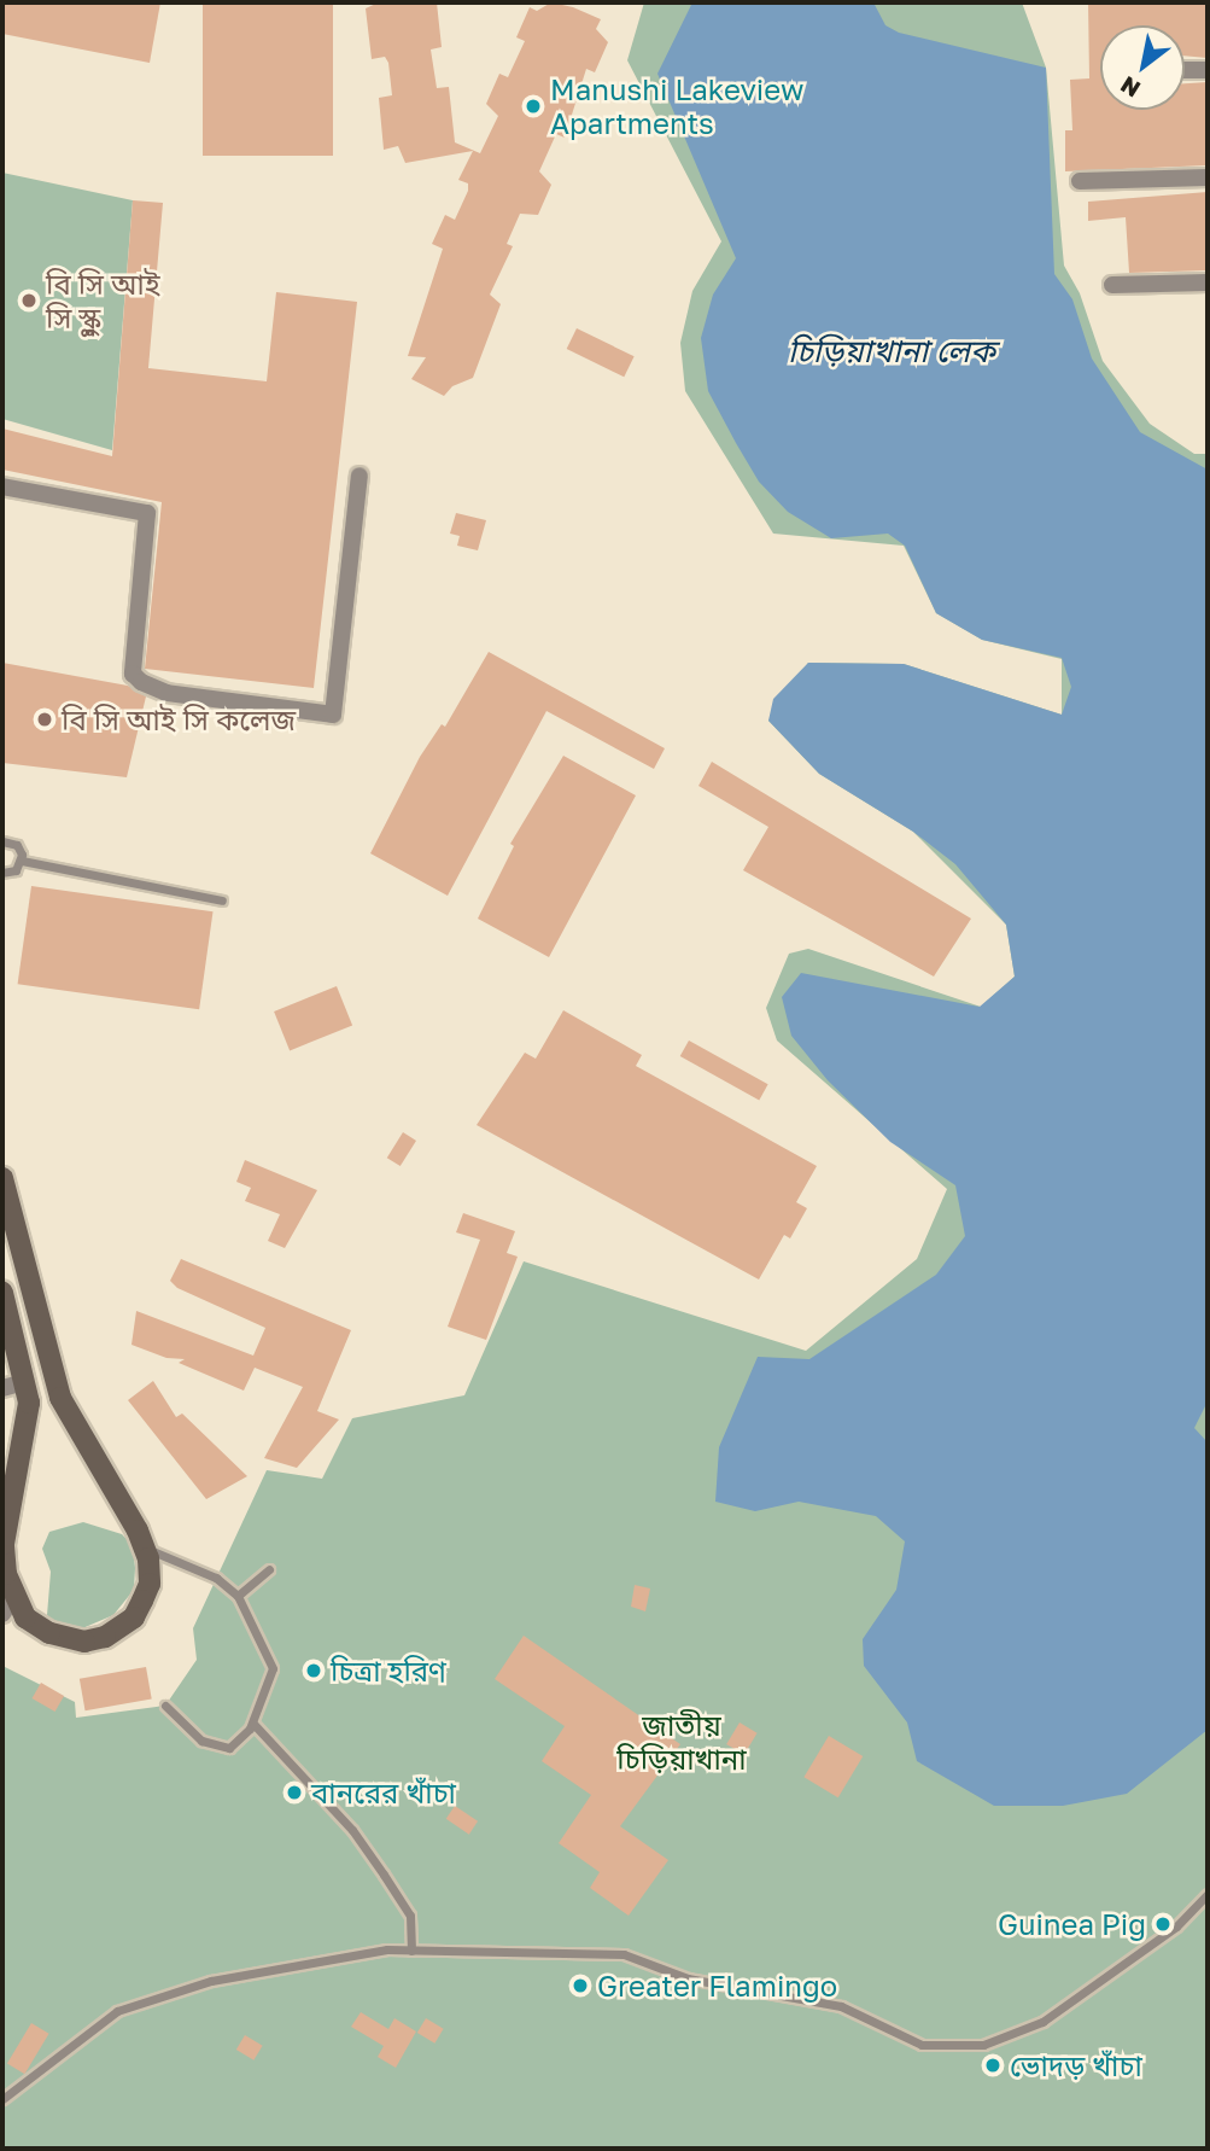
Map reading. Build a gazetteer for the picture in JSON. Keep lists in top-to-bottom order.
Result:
{
  "water": ["চিড়িয়াখানা লেক"],
  "parks": ["জাতীয় চিড়িয়াখানা"],
  "places": [
    "Manushi Lakeview Apartments",
    "বি সি আই সি স্কুল",
    "বি সি আই সি কলেজ",
    "চিত্রা হরিণ",
    "বানরের খাঁচা",
    "Guinea Pig",
    "Greater Flamingo",
    "ভোদড় খাঁচা"
  ],
  "north": "bottom left"
}
